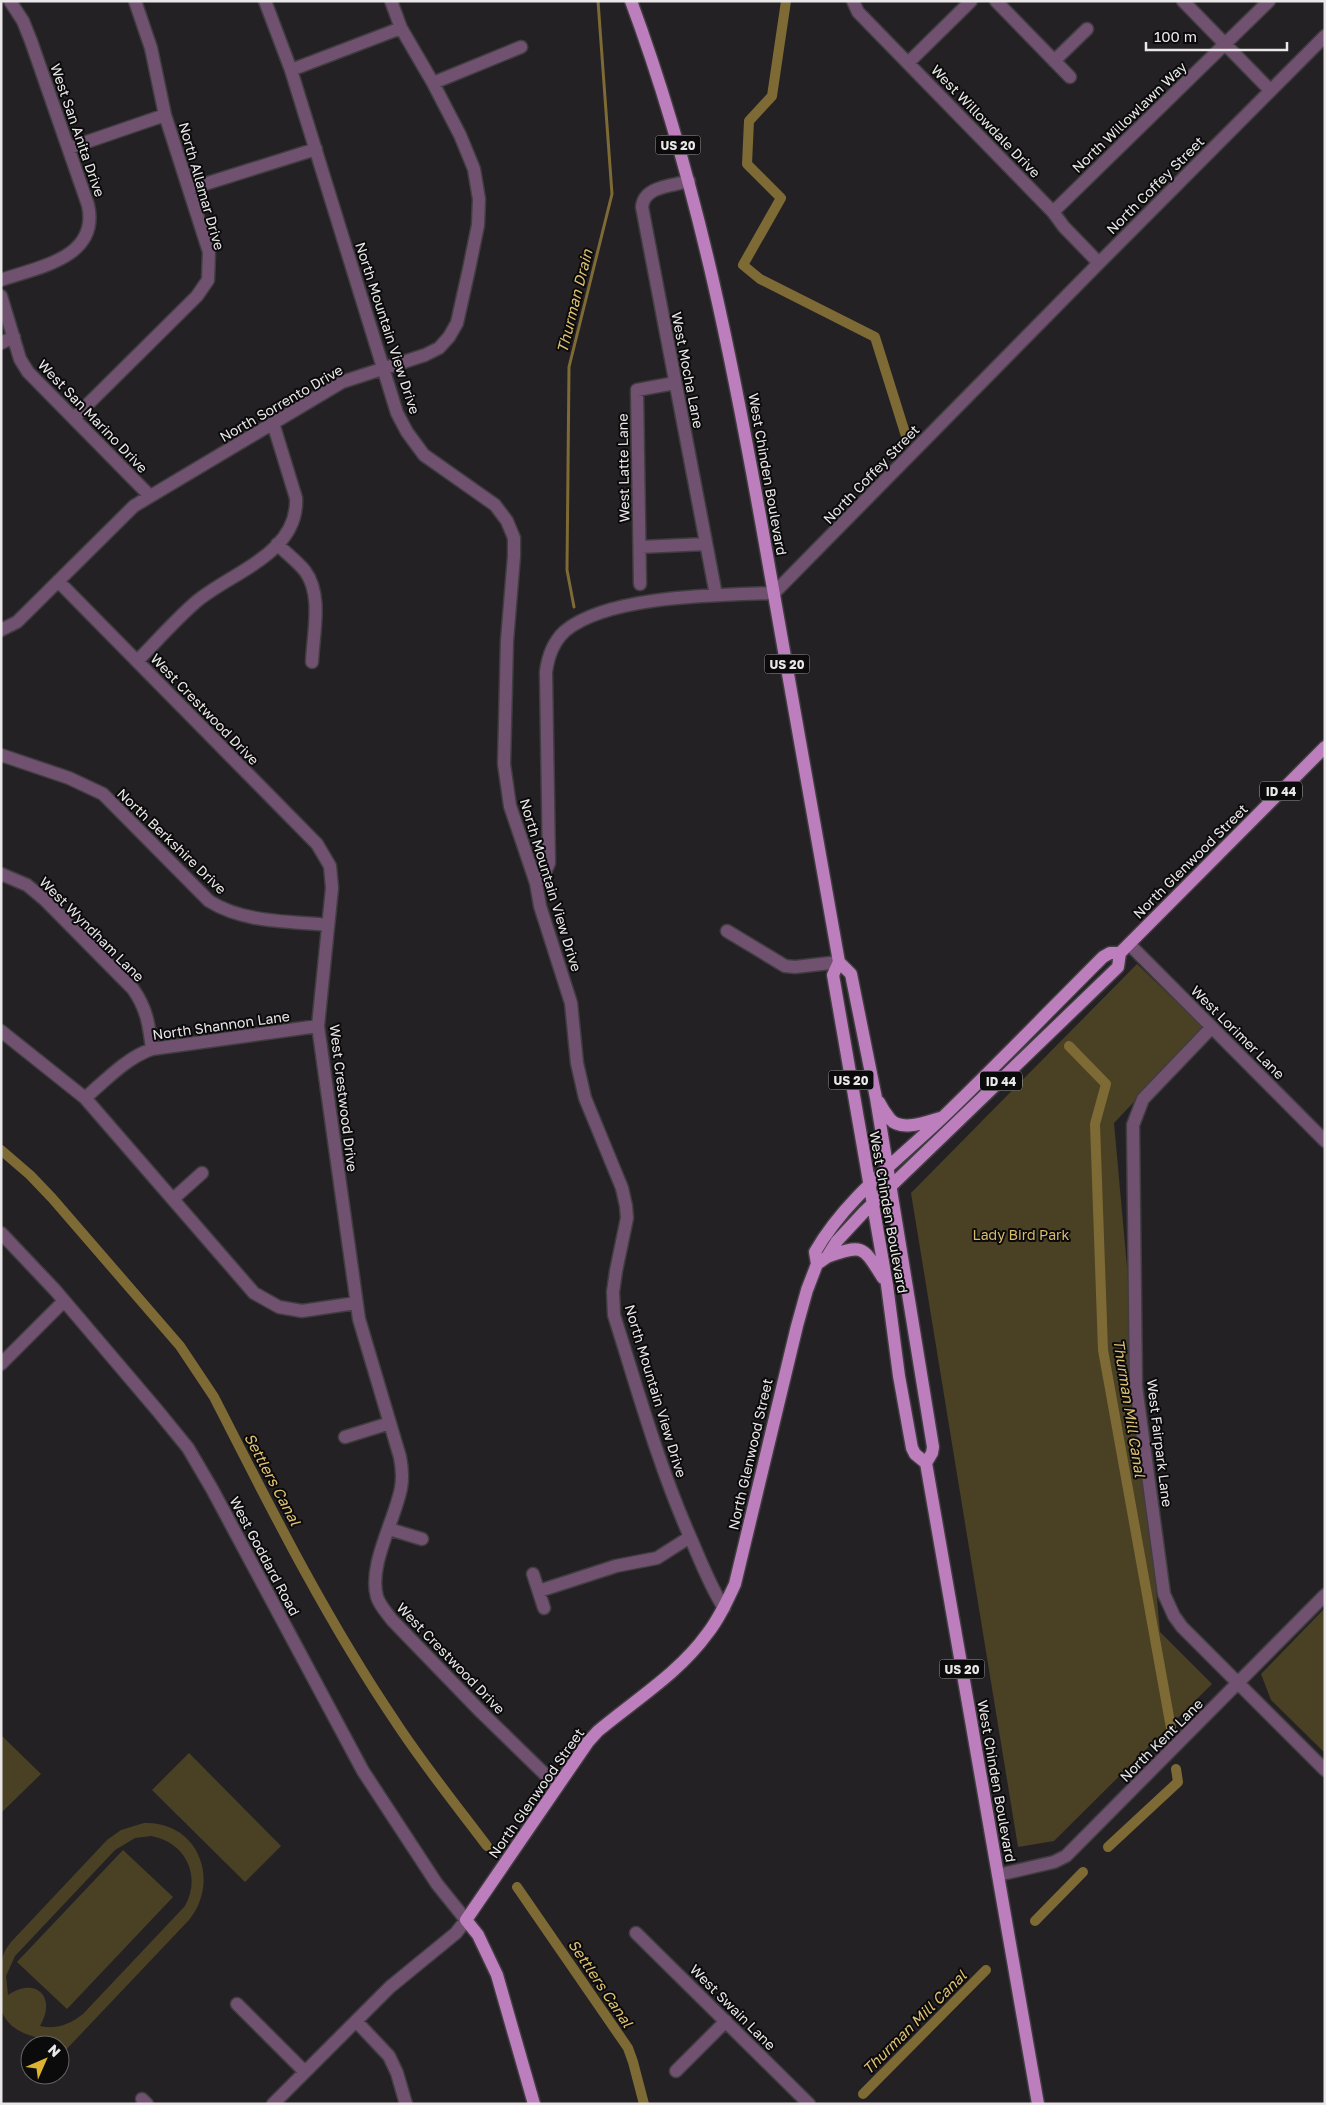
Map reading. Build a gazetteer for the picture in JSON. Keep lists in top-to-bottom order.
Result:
{
  "streets": {
    "main road": [
      "US 20",
      "West Chinden Boulevard",
      "ID 44",
      "North Glenwood Street"
    ],
    "street": [
      "North Willowlawn Way",
      "West Willowdale Drive",
      "West San Anita Drive",
      "North Coffey Street",
      "North Allamar Drive",
      "North Mountain View Drive",
      "West Mocha Lane",
      "North Sorrento Drive",
      "West San Marino Drive",
      "West Latte Lane",
      "West Crestwood Drive",
      "North Berkshire Drive",
      "West Wyndham Lane",
      "North Shannon Lane",
      "West Lorimer Lane",
      "West Fairpark Lane",
      "West Goddard Road",
      "North Kent Lane",
      "West Swain Lane"
    ]
  },
  "crossings": [
    ["North Willowlawn Way", "West Willowdale Drive"],
    ["West Willowdale Drive", "North Coffey Street"],
    ["North Coffey Street", "West Chinden Boulevard"],
    ["North Allamar Drive", "West San Marino Drive"],
    ["North Mountain View Drive", "North Sorrento Drive"],
    ["North Mountain View Drive", "North Glenwood Street"],
    ["West Mocha Lane", "West Latte Lane"],
    ["West Mocha Lane", "West Chinden Boulevard"],
    ["North Sorrento Drive", "West San Marino Drive"],
    ["North Sorrento Drive", "West Crestwood Drive"],
    ["West Chinden Boulevard", "North Glenwood Street"],
    ["West Chinden Boulevard", "North Kent Lane"],
    ["West Crestwood Drive", "North Berkshire Drive"],
    ["West Crestwood Drive", "North Glenwood Street"],
    ["West Crestwood Drive", "North Shannon Lane"],
    ["North Glenwood Street", "West Lorimer Lane"],
    ["North Glenwood Street", "West Goddard Road"],
    ["West Wyndham Lane", "North Shannon Lane"],
    ["West Lorimer Lane", "West Fairpark Lane"],
    ["West Fairpark Lane", "North Kent Lane"]
  ],
  "water": ["Thurman Drain", "Thurman Mill Canal", "Settlers Canal"],
  "parks": ["Lady Bird Park"],
  "scale_bar": "100 m",
  "north": "top right"
}
